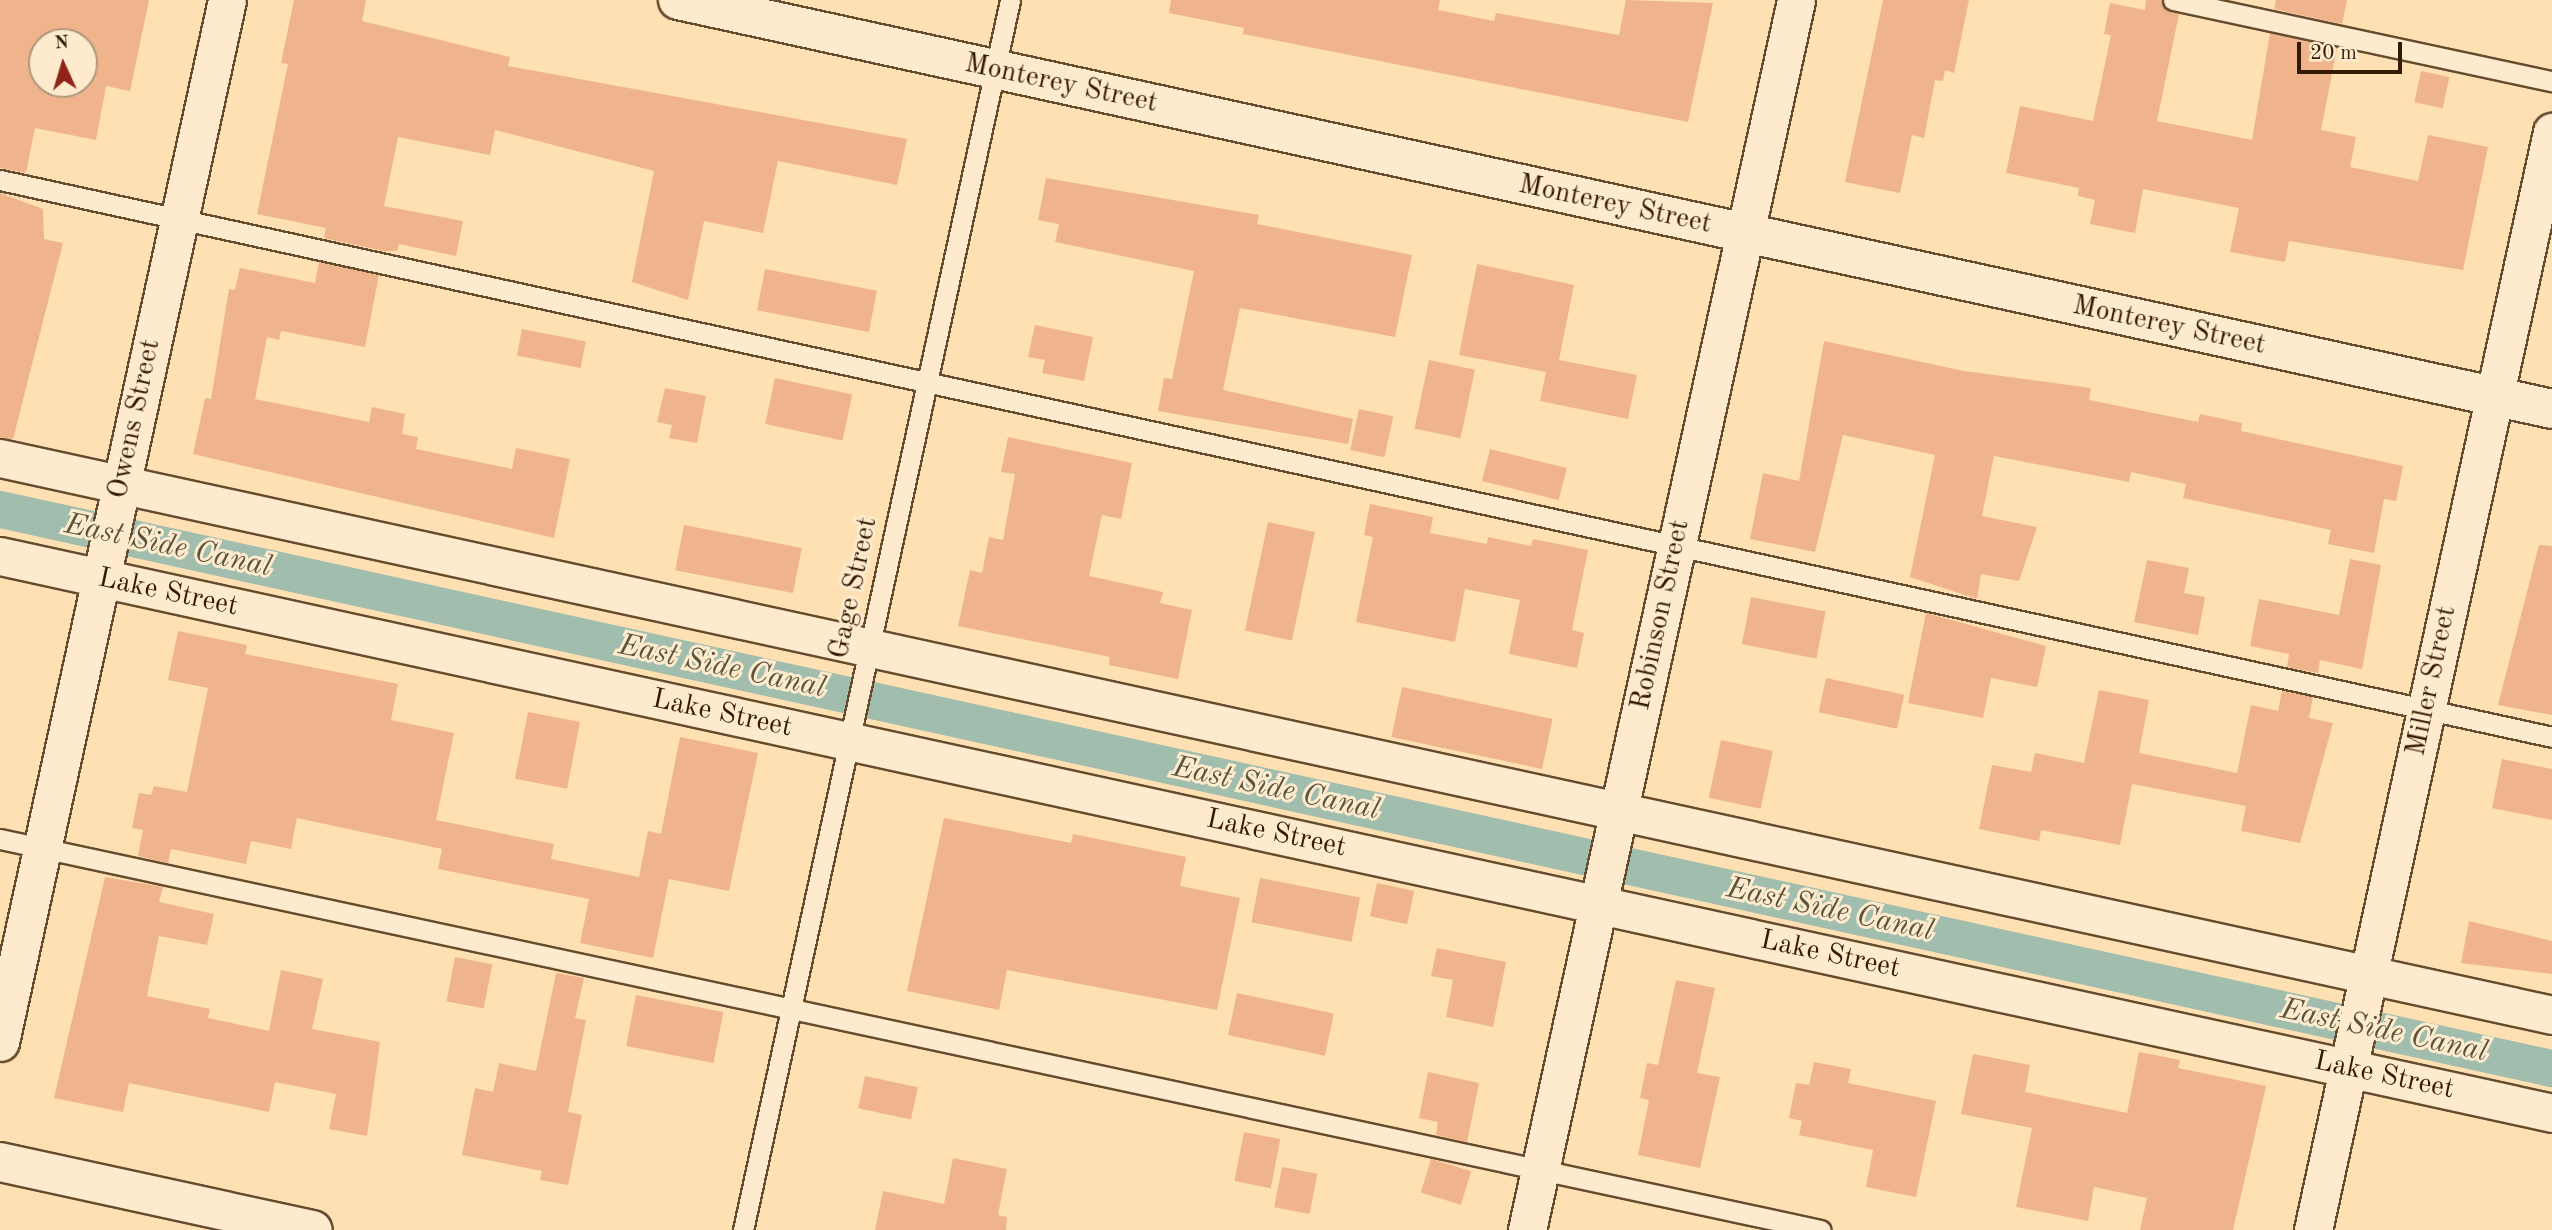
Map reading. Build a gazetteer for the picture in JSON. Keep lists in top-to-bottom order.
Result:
{
  "streets": {
    "main road": ["Monterey Street"],
    "street": [
      "Owens Street",
      "Lake Street",
      "Robinson Street",
      "Miller Street"
    ],
    "lane": ["Gage Street"]
  },
  "crossings": [
    ["Monterey Street", "Gage Street"],
    ["Monterey Street", "Robinson Street"],
    ["Monterey Street", "Miller Street"],
    ["Owens Street", "Lake Street"],
    ["Gage Street", "Lake Street"],
    ["Lake Street", "Robinson Street"],
    ["Lake Street", "Miller Street"]
  ],
  "water": ["East Side Canal"],
  "scale_bar": "20 m",
  "north": "top"
}
